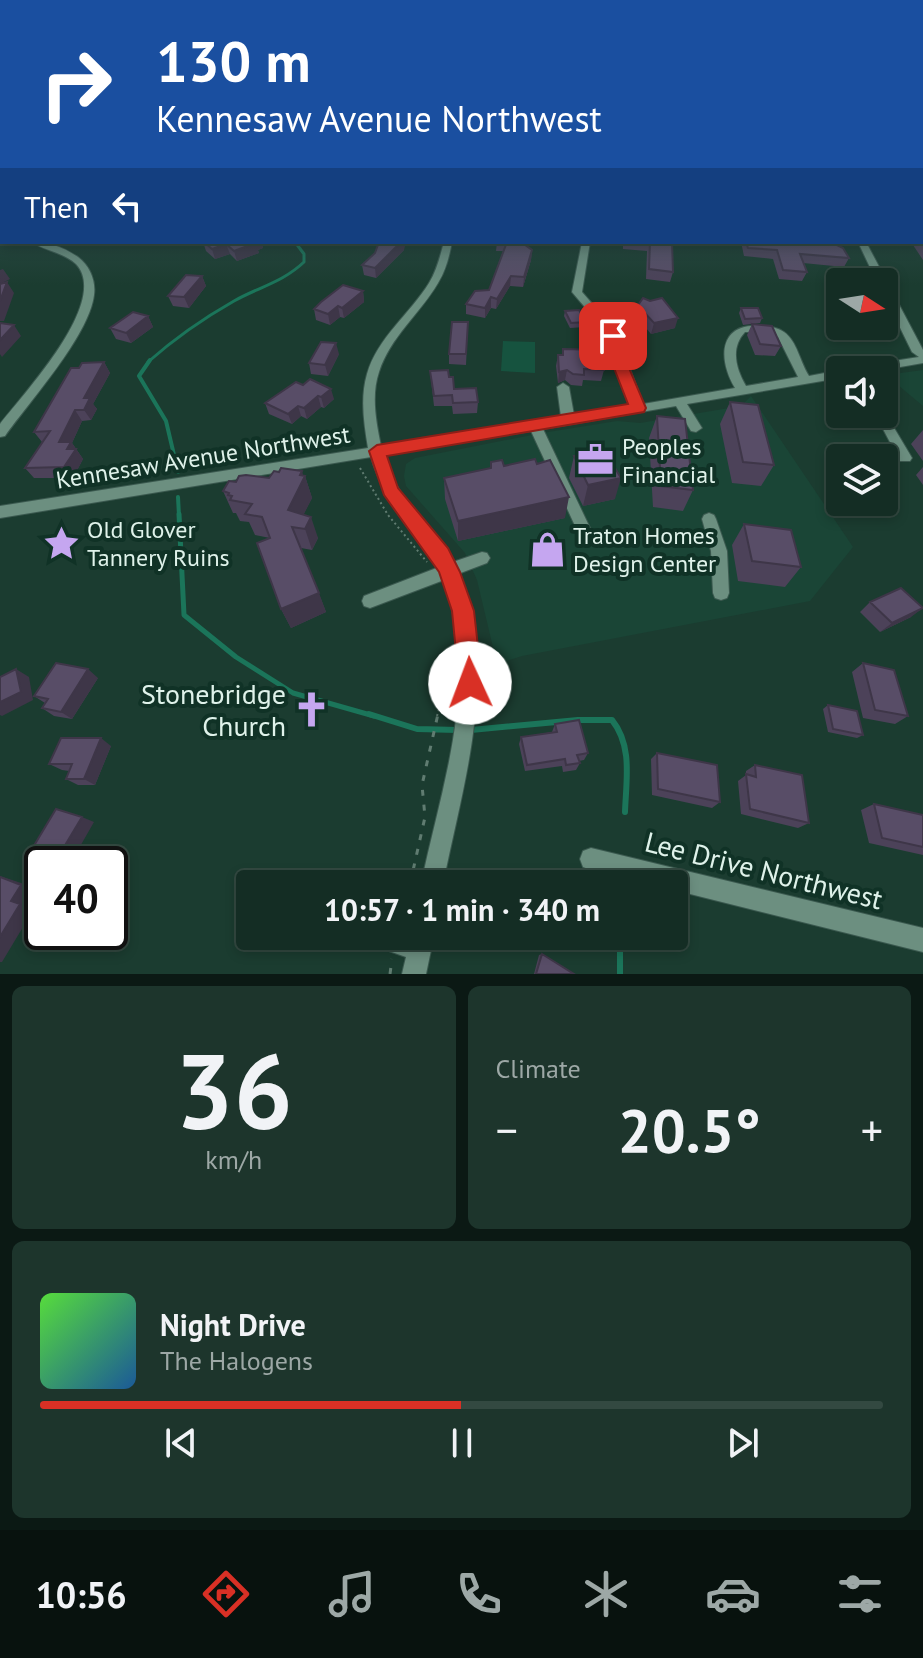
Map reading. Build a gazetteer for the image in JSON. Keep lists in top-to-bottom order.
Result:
{
  "streets": {
    "street": ["Kennesaw Avenue Northwest", "Lee Drive Northwest"]
  },
  "places": {
    "office": ["Peoples Financial"],
    "place": ["Old Glover Tannery Ruins"],
    "shop": ["Traton Homes Design Center"],
    "church": ["Stonebridge Church"]
  },
  "north": "right",
  "page": {
    "turn": ["130 m", "Kennesaw Avenue Northwest"],
    "then": "Then",
    "limit": "40",
    "trip": "10:57 · 1 min · 340 m",
    "tile": [
      ["36", "km/h"],
      "Climate"
    ],
    "heat": ["−", "20.5°", "+"],
    "song": ["Night Drive", "The Halogens"],
    "tabs": "10:56"
  }
}
